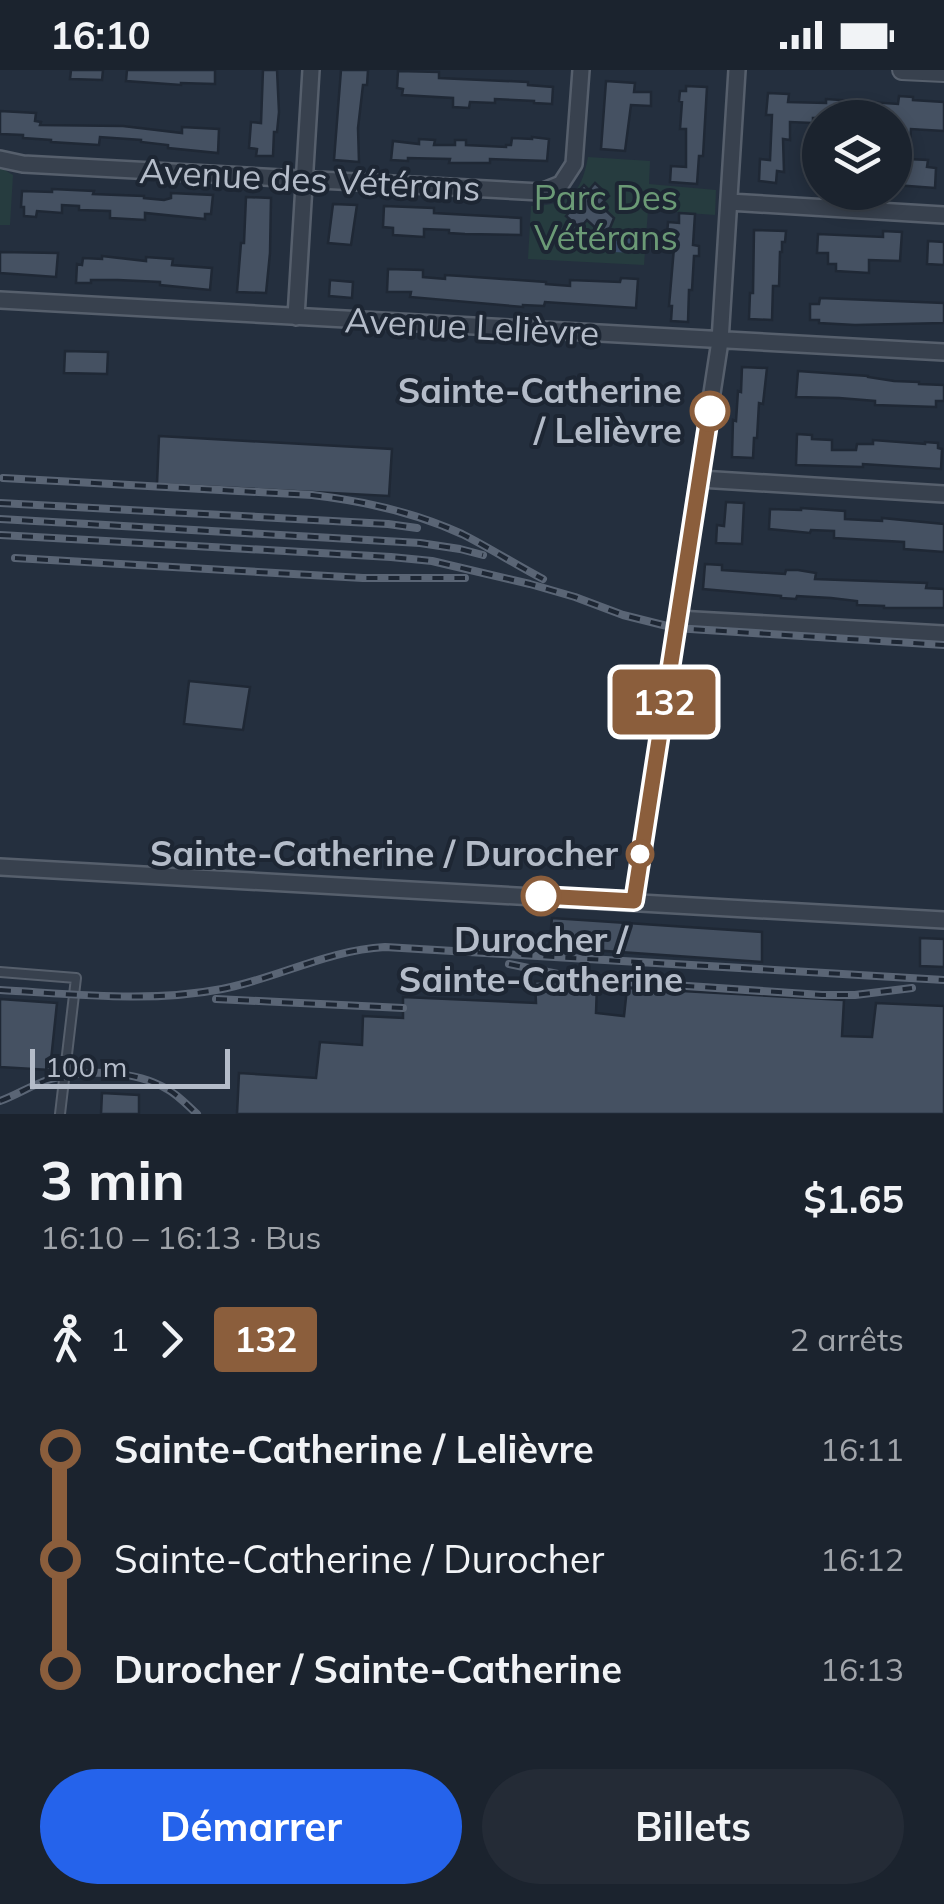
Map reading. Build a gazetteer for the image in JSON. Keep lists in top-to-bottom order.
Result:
{
  "streets": {
    "street": ["Avenue des Vétérans", "Avenue Lelièvre"]
  },
  "parks": ["Parc Des Vétérans"],
  "places": ["Sainte-Catherine / Lelièvre", "Sainte-Catherine / Durocher", "Durocher / Sainte-Catherine"],
  "lines": ["bus line 132"],
  "scale_bar": "100 m",
  "page": {
    "status": "16:10",
    "on_map": "132",
    "scale": "100 m",
    "heading": ["3 min", "16:10 – 16:13 · Bus", "$1.65"],
    "legs": ["1", "132", "2 arrêts"],
    "list": [
      {
        "name": "Sainte-Catherine / Lelièvre",
        "value": "16:11"
      },
      {
        "name": "Sainte-Catherine / Durocher",
        "value": "16:12"
      },
      {
        "name": "Durocher / Sainte-Catherine",
        "value": "16:13"
      }
    ],
    "buttons": ["Démarrer", "Billets"]
  }
}
